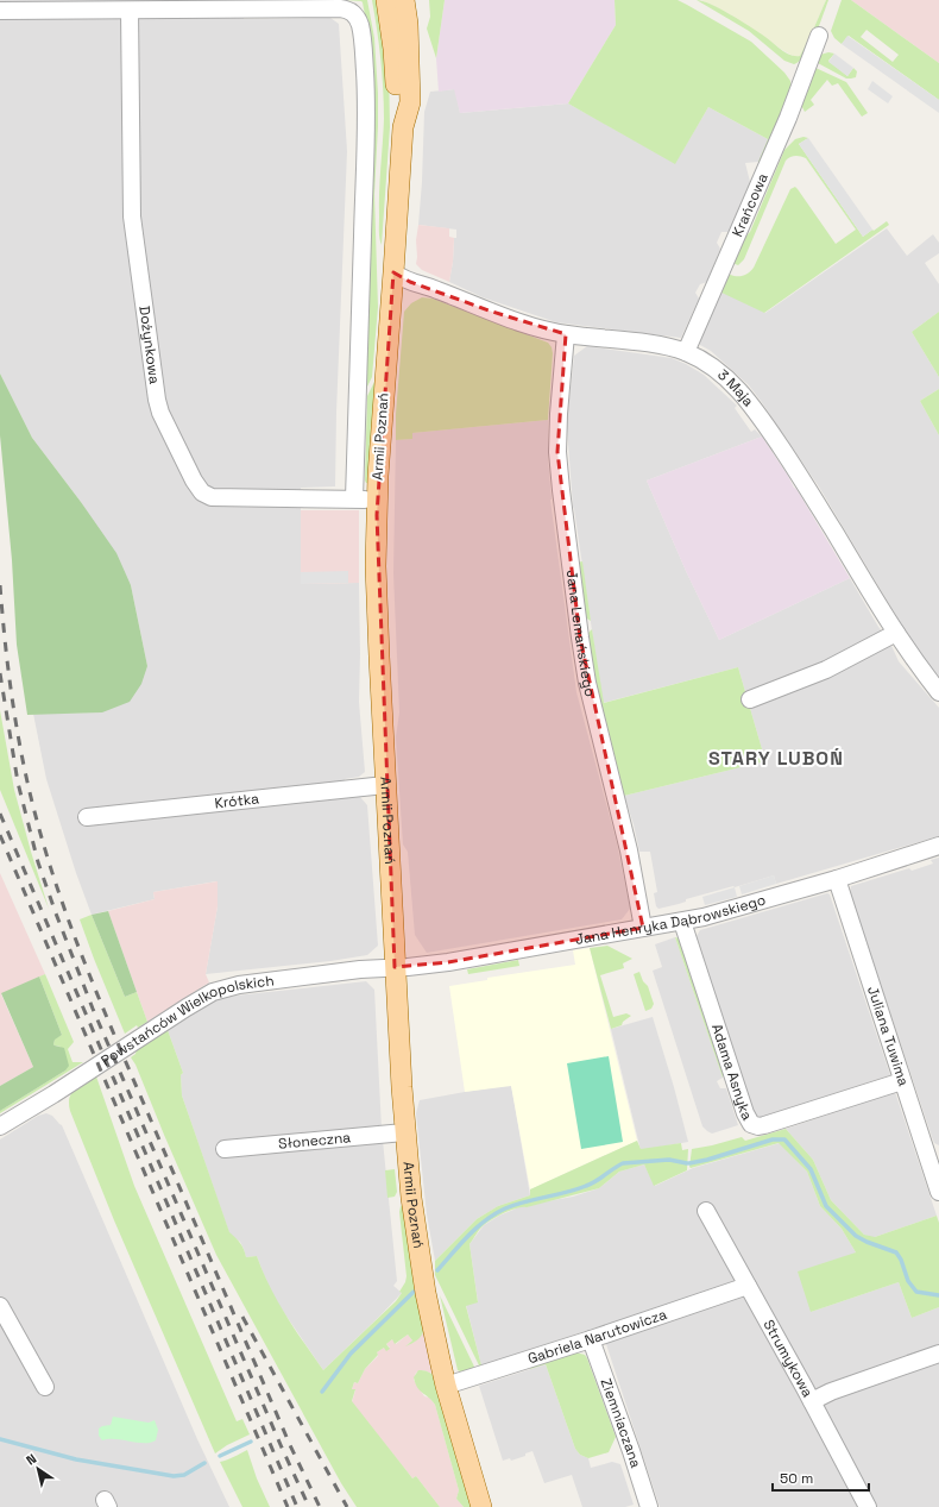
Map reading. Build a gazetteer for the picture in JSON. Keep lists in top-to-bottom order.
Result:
{
  "streets": {
    "main road": ["Armii Poznań"],
    "street": [
      "Krańcowa",
      "Dożynkowa",
      "3 Maja",
      "Jana Lemańskiego",
      "Krótka",
      "Jana Henryka Dąbrowskiego",
      "Powstańców Wielkopolskich",
      "Juliana Tuwima",
      "Adama Asnyka",
      "Słoneczna",
      "Gabriela Narutowicza",
      "Strumykowa",
      "Ziemniaczana"
    ]
  },
  "crossings": [
    ["Krańcowa", "3 Maja"],
    ["Dożynkowa", "Armii Poznań"],
    ["3 Maja", "Armii Poznań"],
    ["3 Maja", "Jana Lemańskiego"],
    ["Armii Poznań", "Krótka"],
    ["Armii Poznań", "Jana Henryka Dąbrowskiego"],
    ["Armii Poznań", "Powstańców Wielkopolskich"],
    ["Armii Poznań", "Słoneczna"],
    ["Armii Poznań", "Gabriela Narutowicza"],
    ["Jana Lemańskiego", "Jana Henryka Dąbrowskiego"],
    ["Jana Henryka Dąbrowskiego", "Powstańców Wielkopolskich"],
    ["Jana Henryka Dąbrowskiego", "Juliana Tuwima"],
    ["Jana Henryka Dąbrowskiego", "Adama Asnyka"],
    ["Juliana Tuwima", "Adama Asnyka"],
    ["Gabriela Narutowicza", "Strumykowa"],
    ["Gabriela Narutowicza", "Ziemniaczana"]
  ],
  "districts": ["STARY LUBOŃ"],
  "scale_bar": "50 m",
  "north": "top left"
}
